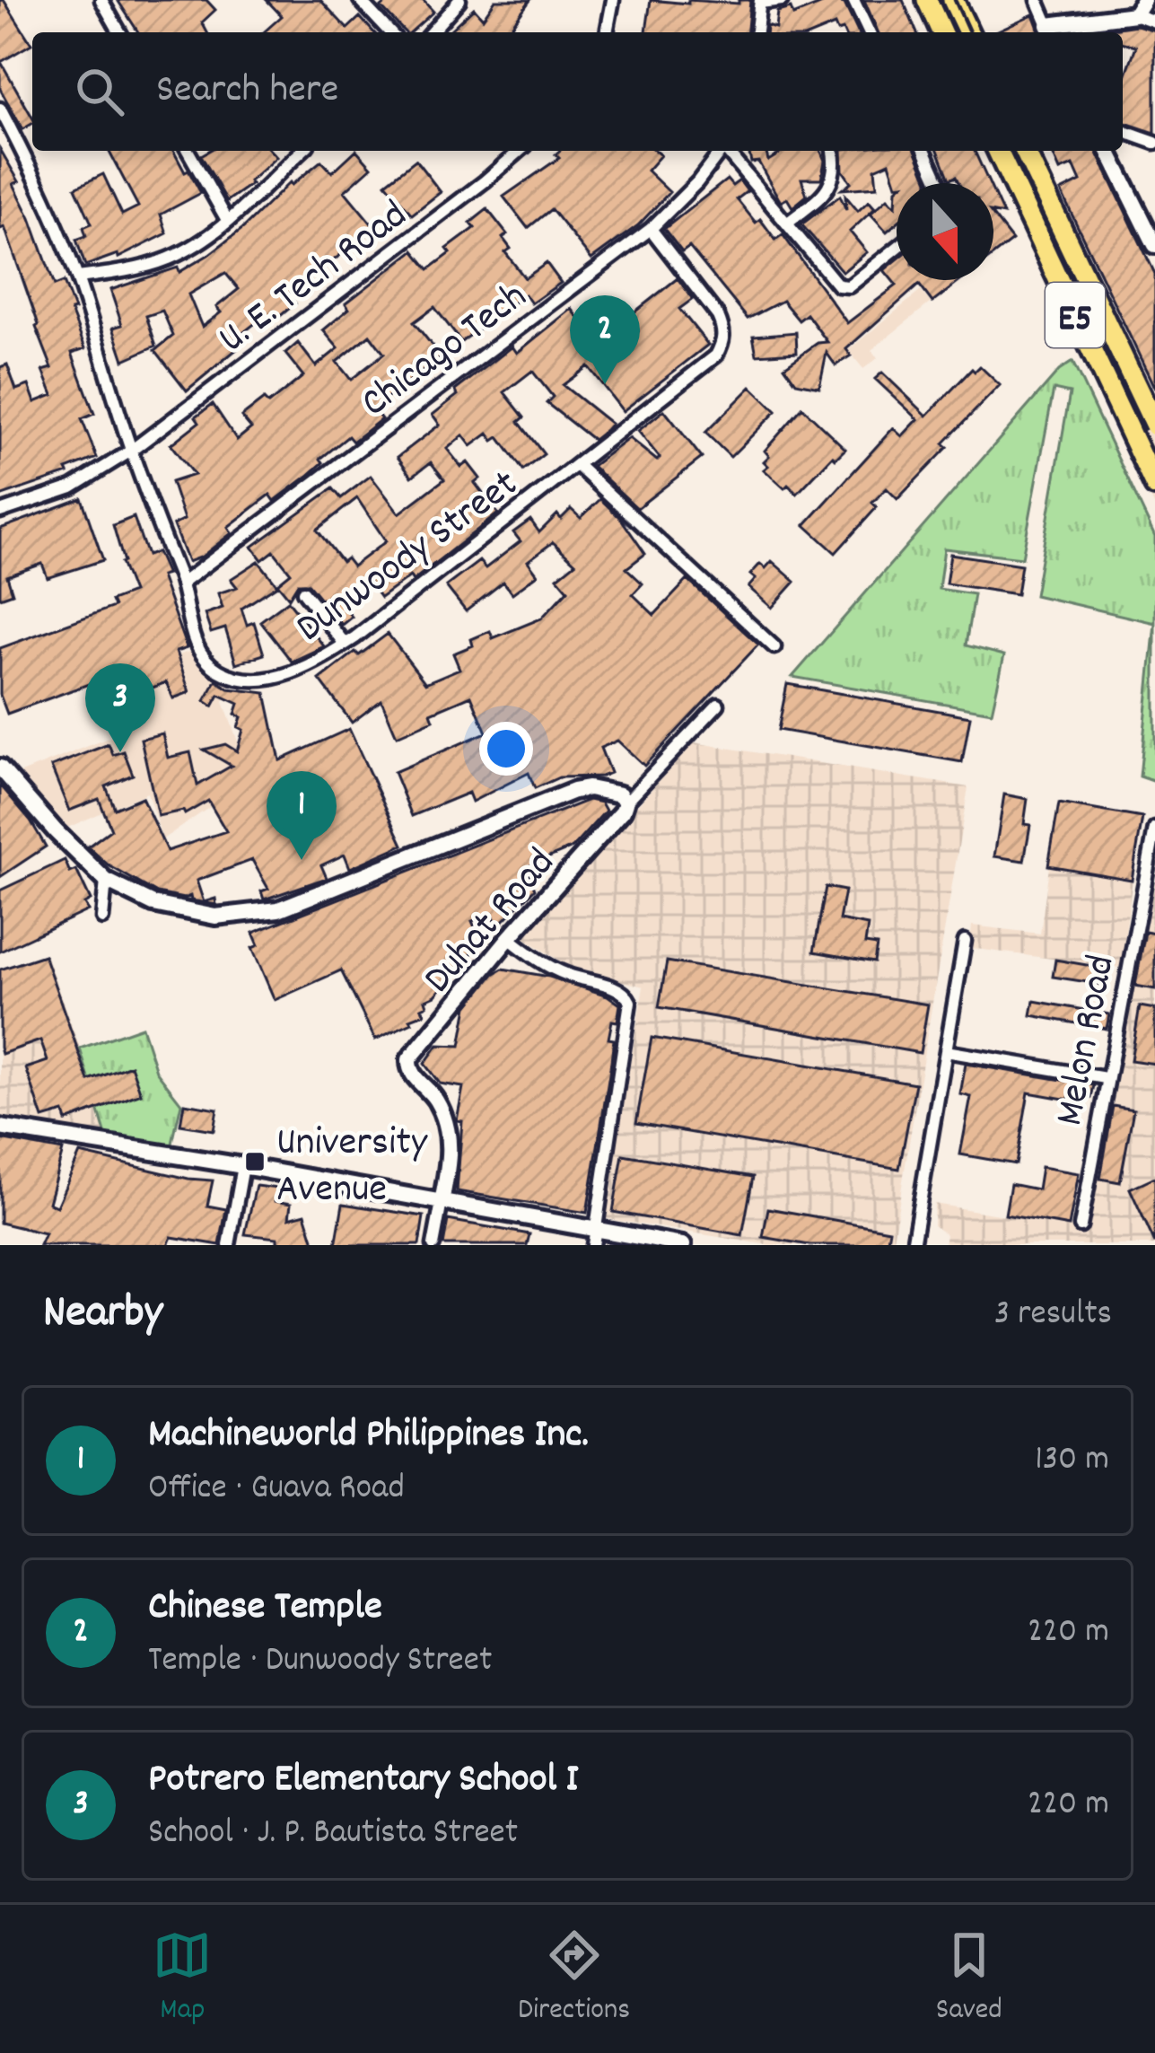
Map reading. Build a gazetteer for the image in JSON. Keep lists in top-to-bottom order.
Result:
{
  "streets": {
    "highway": ["E5"],
    "street": [
      "U. E. Tech Road",
      "Chicago Tech",
      "Dunwoody Street",
      "Duhat Road",
      "Melon Road"
    ]
  },
  "crossings": [
    ["U. E. Tech Road", "Dunwoody Street"],
    ["Chicago Tech", "Dunwoody Street"]
  ],
  "places": {
    "transit": ["University Avenue"]
  },
  "north": "bottom",
  "page": {
    "search": "Search here",
    "pins": ["2", "3", "1"],
    "heading": ["Nearby", "3 results"],
    "list": [
      {
        "mark": "1",
        "name": "Machineworld Philippines Inc.",
        "note": "Office · Guava Road",
        "value": "130 m"
      },
      {
        "mark": "2",
        "name": "Chinese Temple",
        "note": "Temple · Dunwoody Street",
        "value": "220 m"
      },
      {
        "mark": "3",
        "name": "Potrero Elementary School I",
        "note": "School · J. P. Bautista Street",
        "value": "220 m"
      }
    ],
    "nav": ["Map", "Directions", "Saved"]
  }
}
